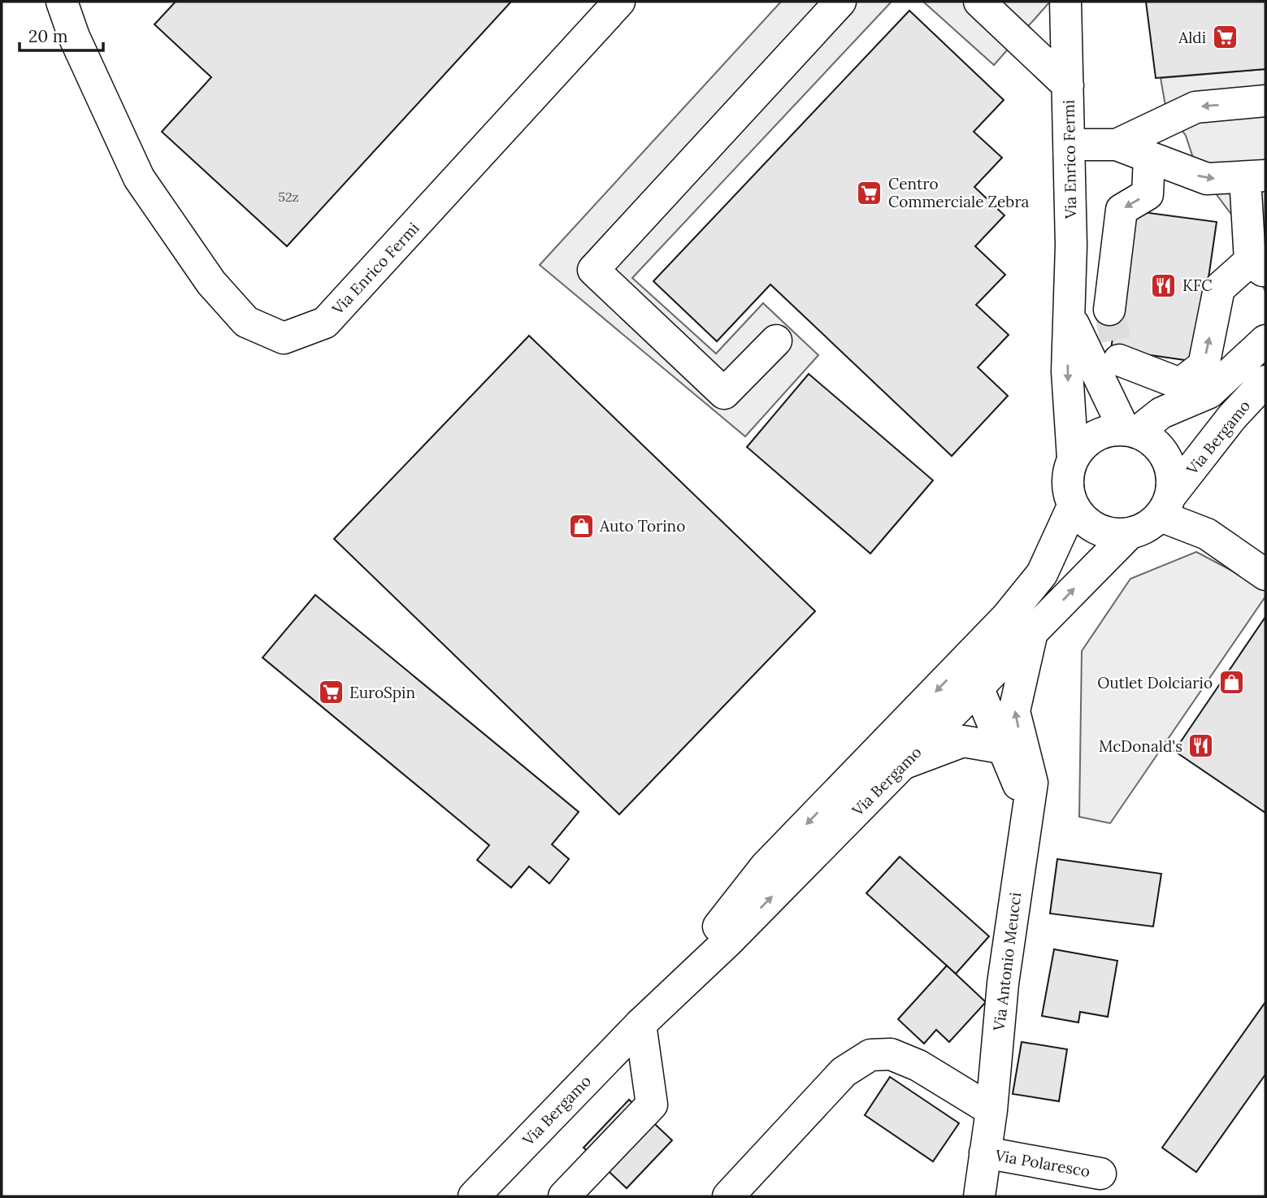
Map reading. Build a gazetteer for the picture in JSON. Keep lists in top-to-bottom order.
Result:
{
  "streets": {
    "street": [
      "Via Enrico Fermi",
      "Via Bergamo",
      "Via Antonio Meucci",
      "Via Polaresco"
    ]
  },
  "crossings": [
    ["Via Enrico Fermi", "Via Bergamo"],
    ["Via Bergamo", "Via Antonio Meucci"],
    ["Via Antonio Meucci", "Via Polaresco"]
  ],
  "places": {
    "supermarket": ["Aldi", "Centro Commerciale Zebra", "EuroSpin"],
    "restaurant": ["KFC", "McDonald's"],
    "shop": ["Auto Torino", "Outlet Dolciario"]
  },
  "house_numbers": ["52z"],
  "scale_bar": "20 m"
}
